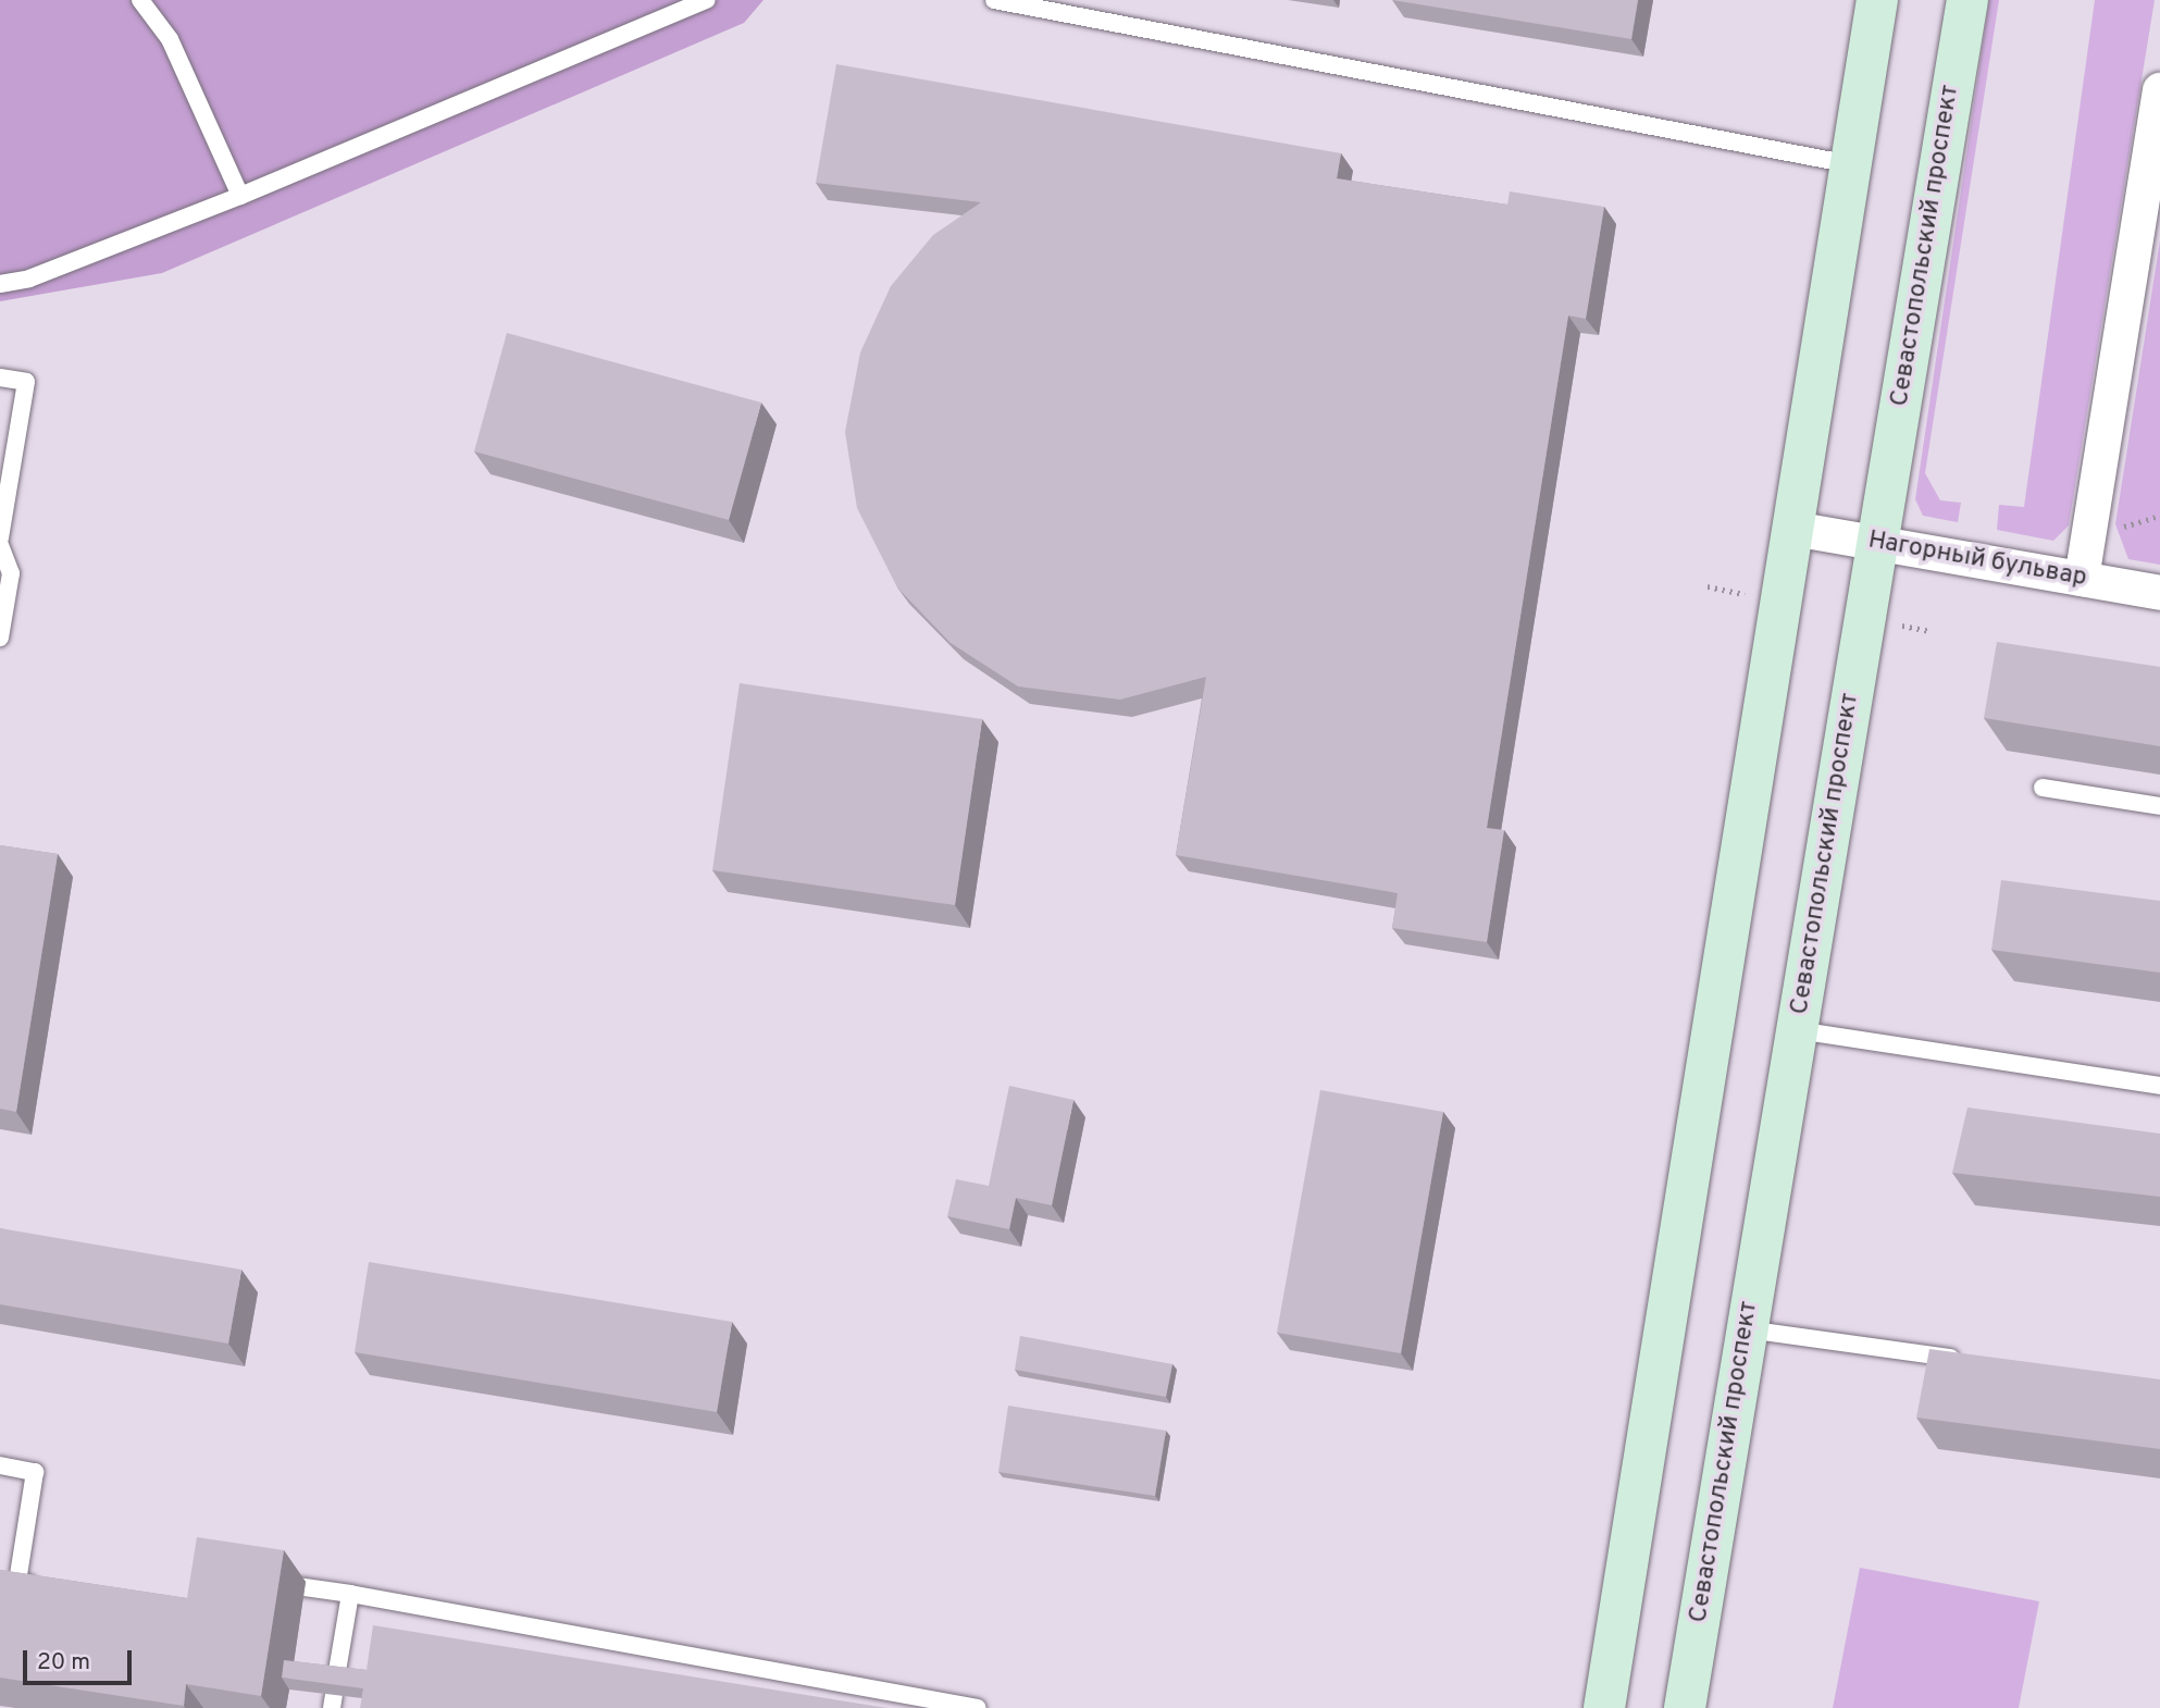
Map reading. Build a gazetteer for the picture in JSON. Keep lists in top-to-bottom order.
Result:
{
  "streets": {
    "main road": ["Севастопольский проспект"],
    "street": ["Нагорный бульвар"]
  },
  "crossings": [
    ["Севастопольский проспект", "Нагорный бульвар"]
  ],
  "scale_bar": "20 m"
}
